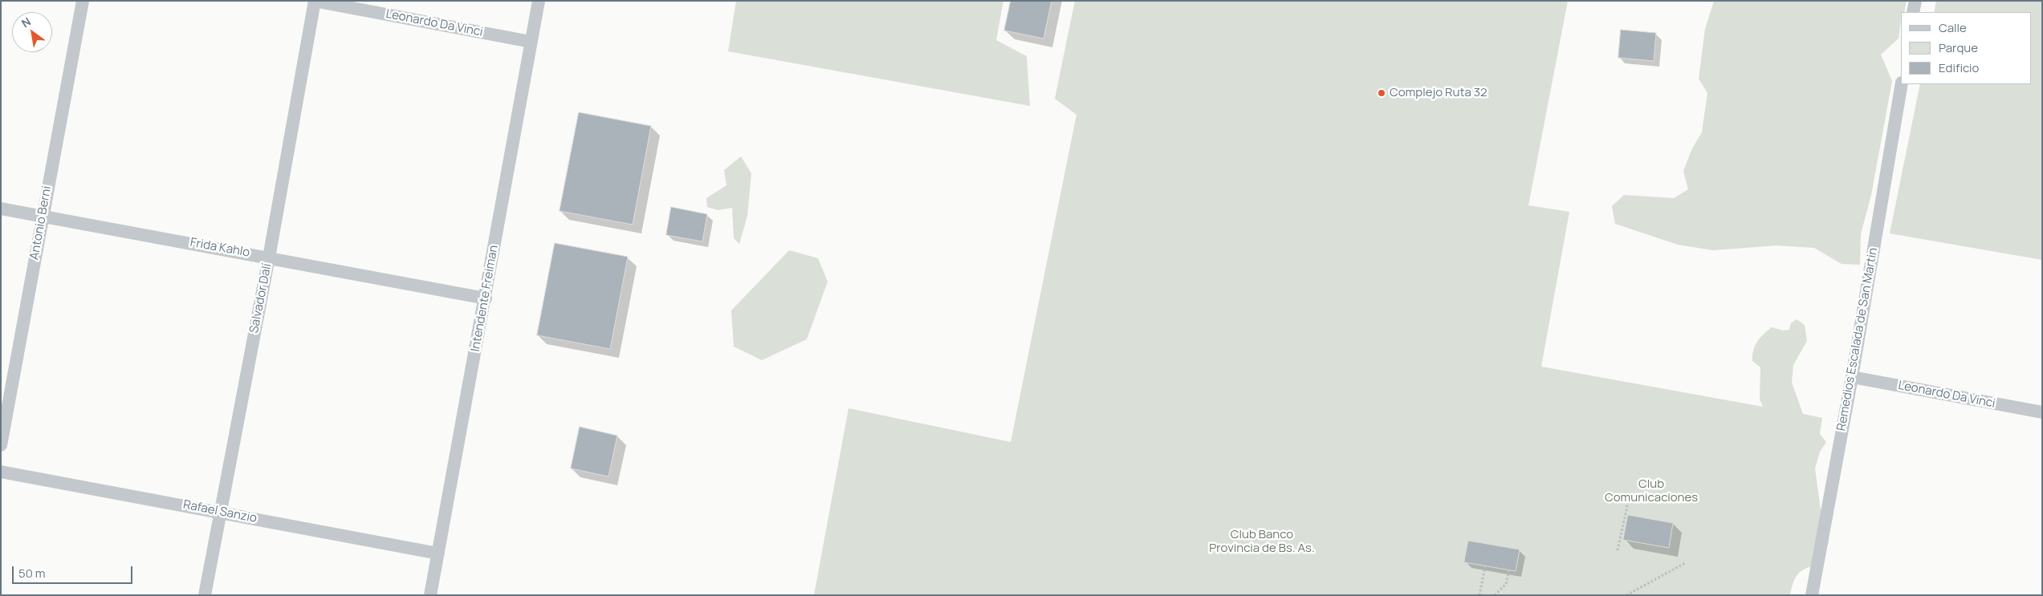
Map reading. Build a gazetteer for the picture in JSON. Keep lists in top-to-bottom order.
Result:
{
  "streets": {
    "street": [
      "Leonardo Da Vinci",
      "Antonio Berni",
      "Frida Kahlo",
      "Salvador Dalí",
      "Intendente Freiman",
      "Remedios Escalada de San Martin",
      "Rafael Sanzio"
    ]
  },
  "crossings": [
    ["Leonardo Da Vinci", "Salvador Dalí"],
    ["Leonardo Da Vinci", "Intendente Freiman"],
    ["Leonardo Da Vinci", "Remedios Escalada de San Martin"],
    ["Antonio Berni", "Frida Kahlo"],
    ["Frida Kahlo", "Salvador Dalí"],
    ["Frida Kahlo", "Intendente Freiman"],
    ["Salvador Dalí", "Rafael Sanzio"],
    ["Intendente Freiman", "Rafael Sanzio"]
  ],
  "parks": ["Club Comunicaciones", "Club Banco Provincia de Bs. As."],
  "places": ["Complejo Ruta 32"],
  "legend": ["Calle", "Parque", "Edificio"],
  "scale_bar": "50 m",
  "north": "top left"
}
